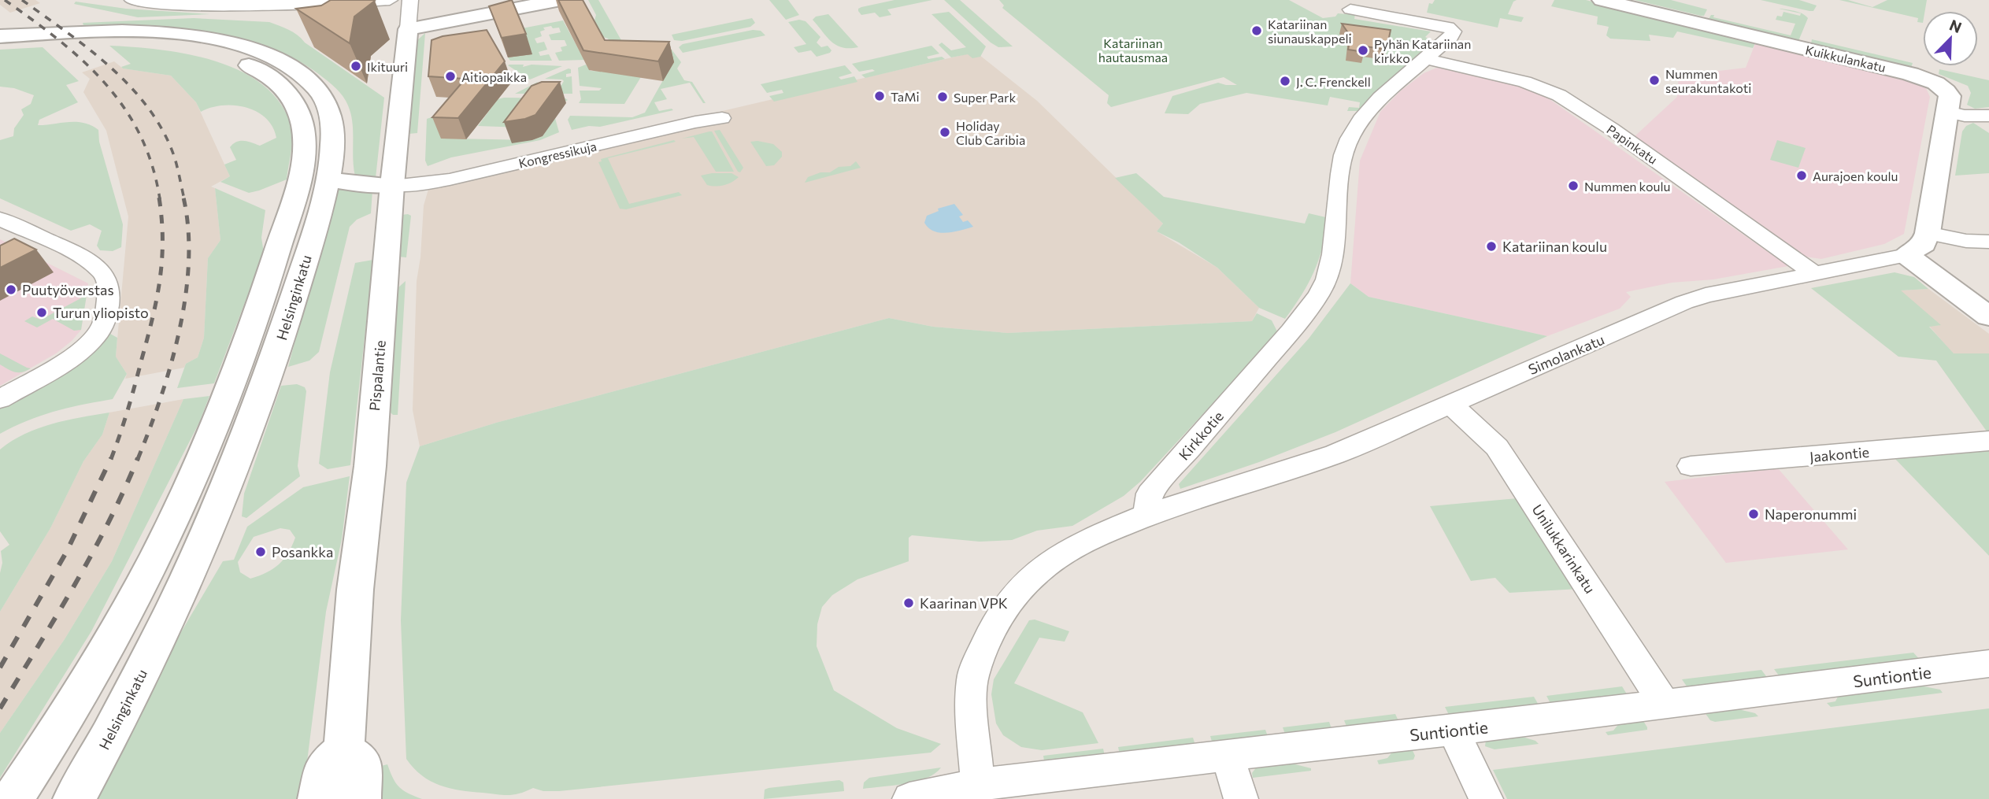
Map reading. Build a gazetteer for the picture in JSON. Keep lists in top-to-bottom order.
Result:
{
  "streets": {
    "main road": ["Kuikkulankatu", "Helsinginkatu", "Pispalantie"],
    "street": [
      "Papinkatu",
      "Kongressikuja",
      "Simolankatu",
      "Kirkkotie",
      "Jaakontie",
      "Unilukkarinkatu",
      "Suntiontie"
    ]
  },
  "crossings": [
    ["Papinkatu", "Simolankatu"],
    ["Papinkatu", "Kirkkotie"],
    ["Kongressikuja", "Pispalantie"],
    ["Simolankatu", "Kirkkotie"],
    ["Simolankatu", "Unilukkarinkatu"],
    ["Unilukkarinkatu", "Suntiontie"]
  ],
  "parks": ["Katariinan hautausmaa"],
  "places": [
    "Katariinan siunauskappeli",
    "Pyhän Katariinan kirkko",
    "Ikituuri",
    "Aitiopaikka",
    "Nummen seurakuntakoti",
    "J. C. Frenckell",
    "TaMi",
    "Super Park",
    "Holiday Club Caribia",
    "Aurajoen koulu",
    "Nummen koulu",
    "Katariinan koulu",
    "Puutyöverstas",
    "Turun yliopisto",
    "Naperonummi",
    "Posankka",
    "Kaarinan VPK"
  ],
  "north": "top right"
}
